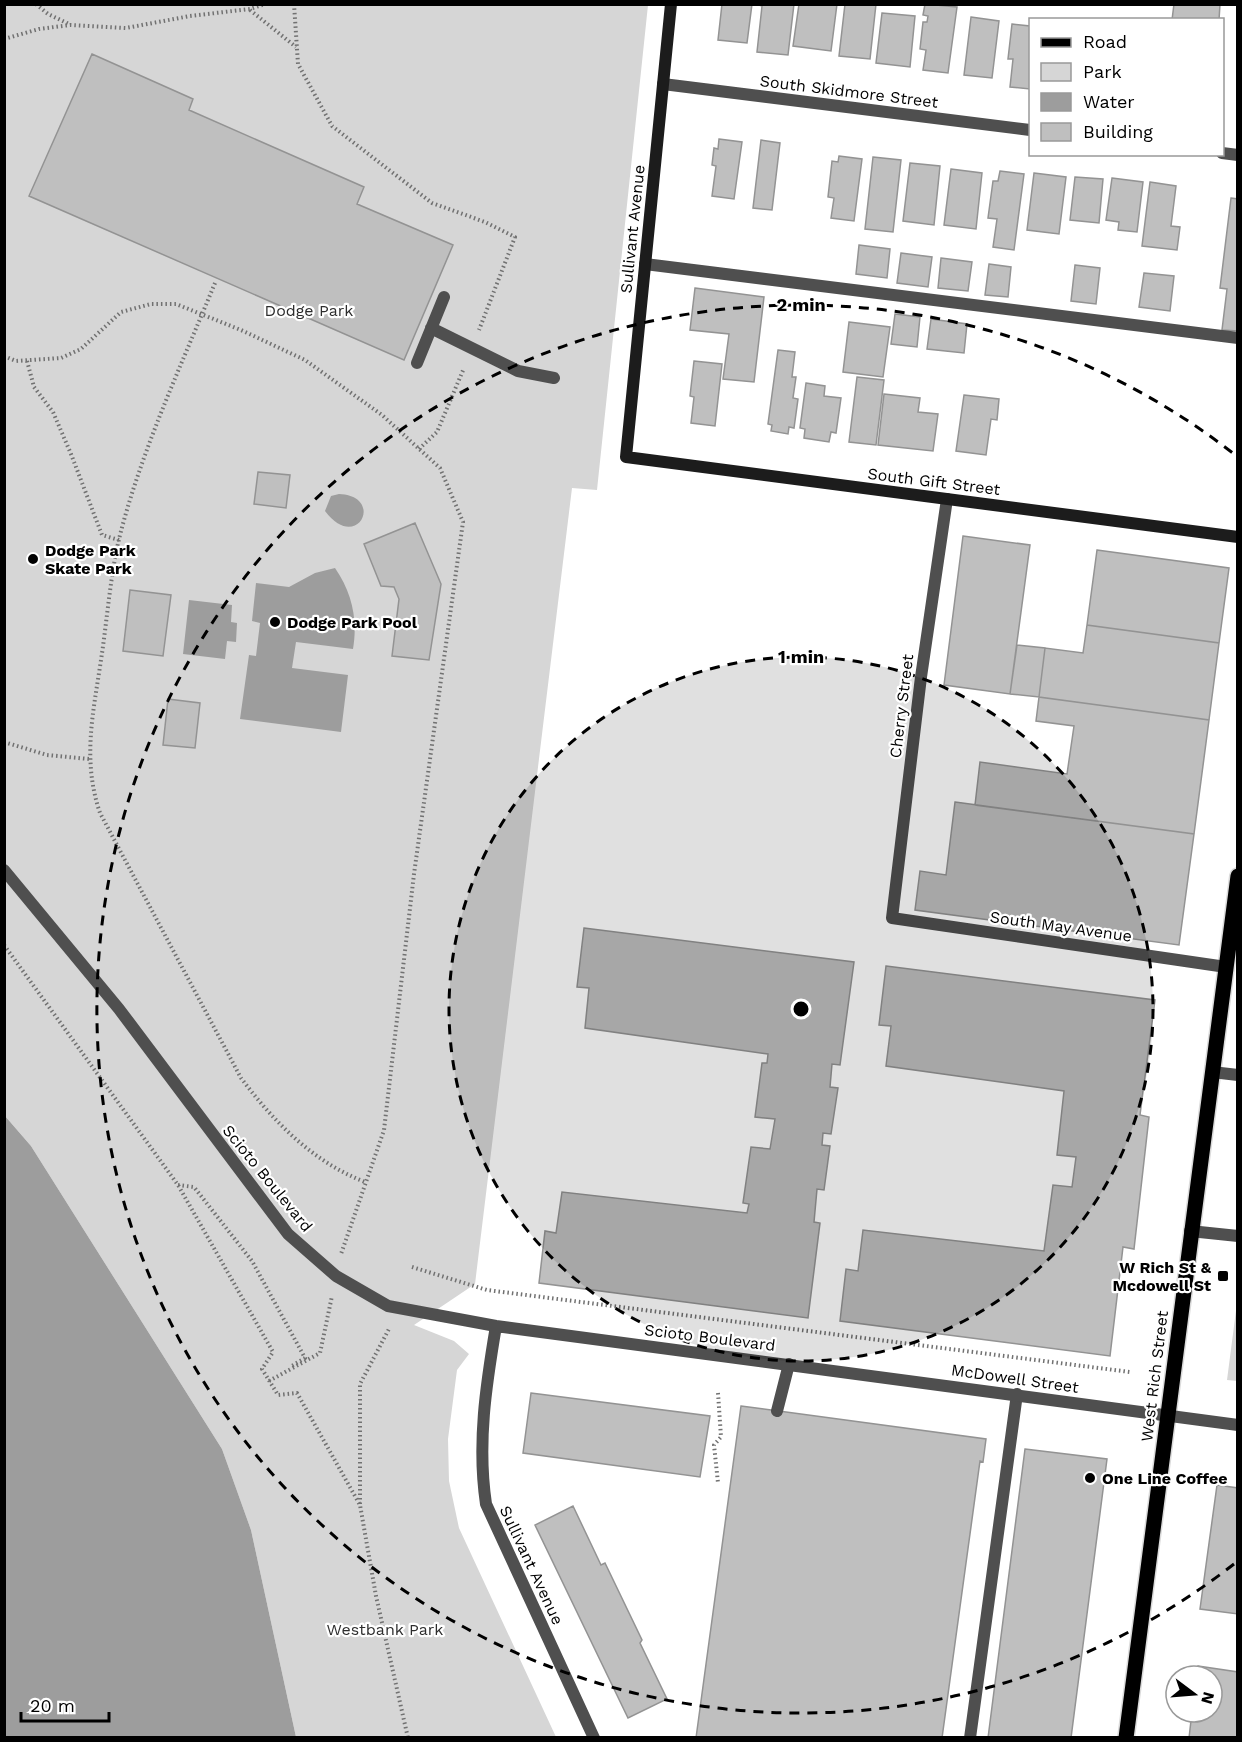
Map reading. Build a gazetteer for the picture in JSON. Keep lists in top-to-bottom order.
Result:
{
  "streets": {
    "main road": ["West Rich Street"],
    "street": [
      "South Skidmore Street",
      "Sullivant Avenue",
      "South Gift Street",
      "Cherry Street",
      "South May Avenue",
      "Scioto Boulevard",
      "McDowell Street"
    ]
  },
  "crossings": [
    ["South Skidmore Street", "Sullivant Avenue"],
    ["Sullivant Avenue", "South Gift Street"],
    ["Sullivant Avenue", "Scioto Boulevard"],
    ["South Gift Street", "Cherry Street"],
    ["Cherry Street", "South May Avenue"],
    ["South May Avenue", "West Rich Street"],
    ["Scioto Boulevard", "McDowell Street"],
    ["West Rich Street", "McDowell Street"]
  ],
  "parks": ["Dodge Park", "Westbank Park"],
  "places": {
    "other": ["Dodge Park Skate Park", "Dodge Park Pool", "One Line Coffee"],
    "transit": ["W Rich St & Mcdowell St"]
  },
  "legend": [
    "Road",
    "Park",
    "Water",
    "Building"
  ],
  "scale_bar": "20 m",
  "north": "right",
  "rings": ["2 min", "1 min"]
}
